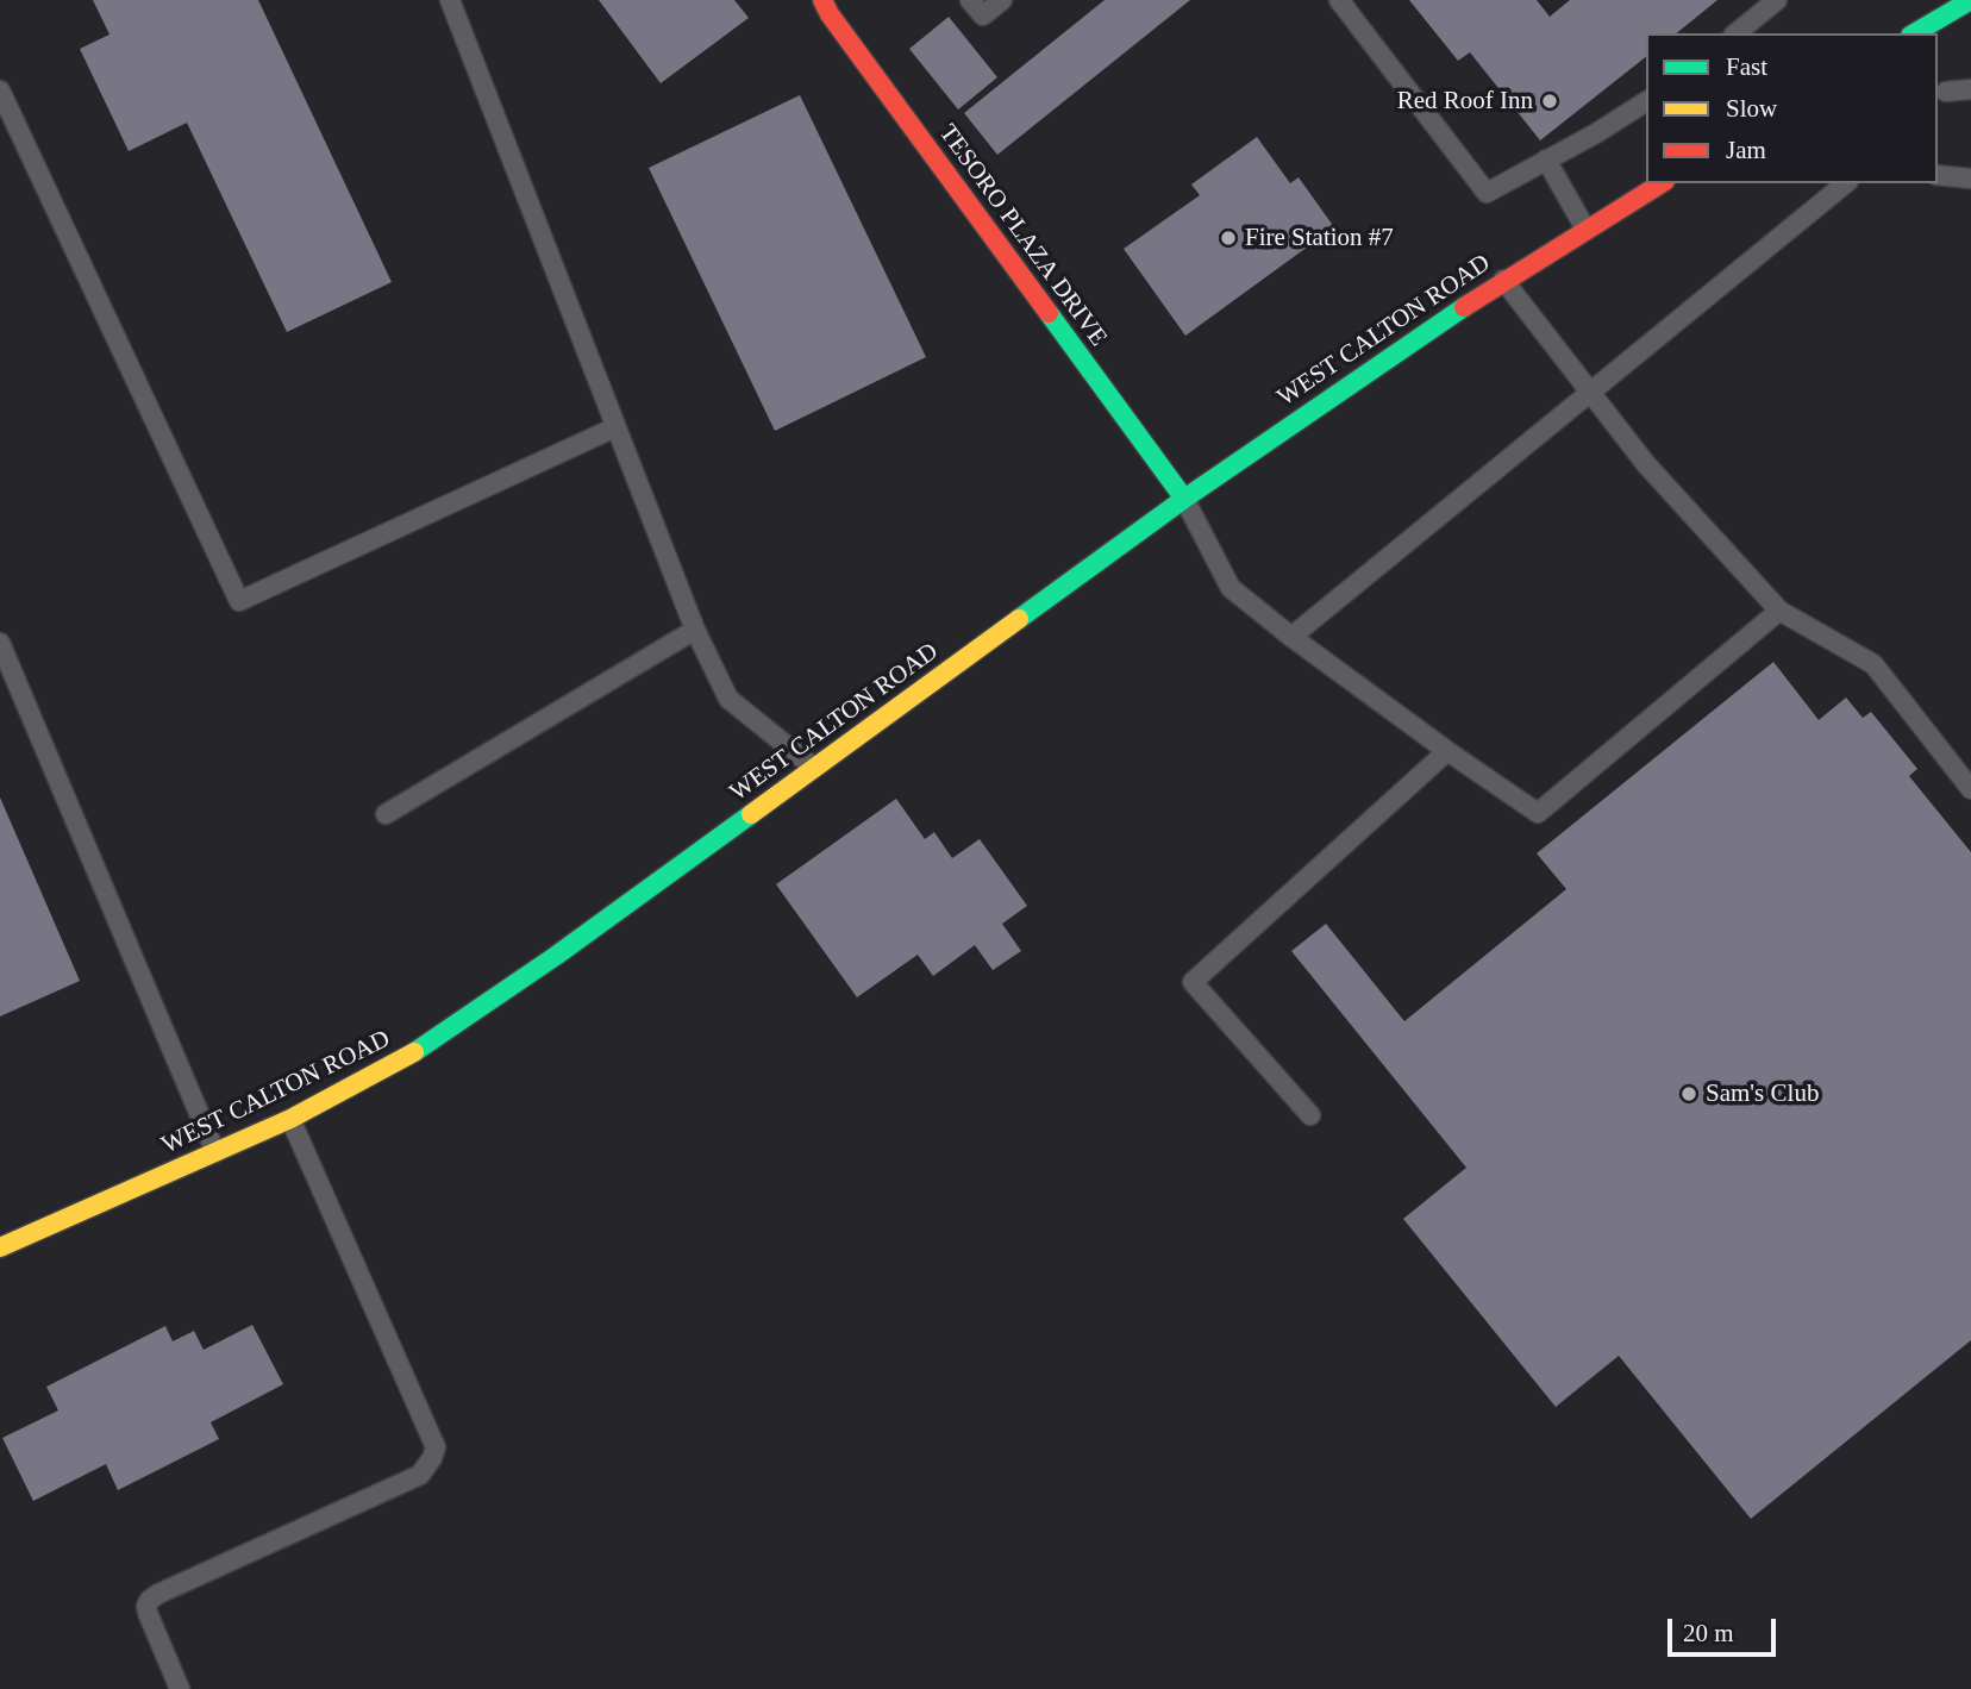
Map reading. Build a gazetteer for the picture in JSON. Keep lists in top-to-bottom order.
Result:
{
  "streets": {
    "main road": ["TESORO PLAZA DRIVE", "WEST CALTON ROAD"]
  },
  "crossings": [
    ["TESORO PLAZA DRIVE", "WEST CALTON ROAD"]
  ],
  "places": ["Red Roof Inn", "Fire Station #7", "Sam's Club"],
  "legend": ["Fast", "Slow", "Jam"],
  "scale_bar": "20 m"
}
